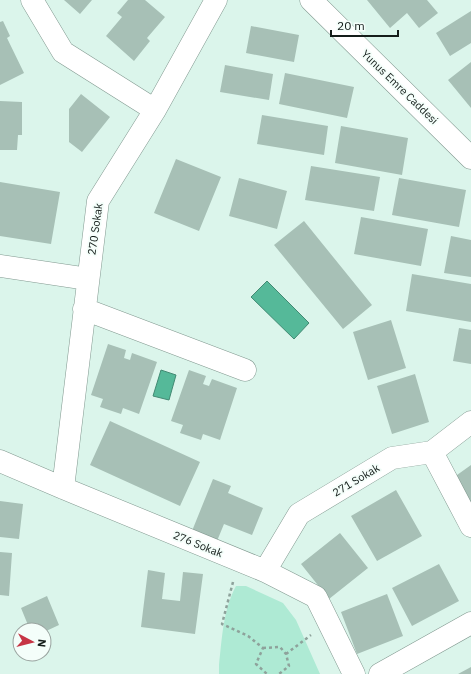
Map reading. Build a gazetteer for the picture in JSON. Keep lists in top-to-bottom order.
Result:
{
  "streets": {
    "street": [
      "Yunus Emre Caddesi",
      "270 Sokak",
      "271 Sokak",
      "276 Sokak"
    ]
  },
  "crossings": [
    ["270 Sokak", "276 Sokak"],
    ["271 Sokak", "276 Sokak"]
  ],
  "scale_bar": "20 m",
  "north": "right"
}
